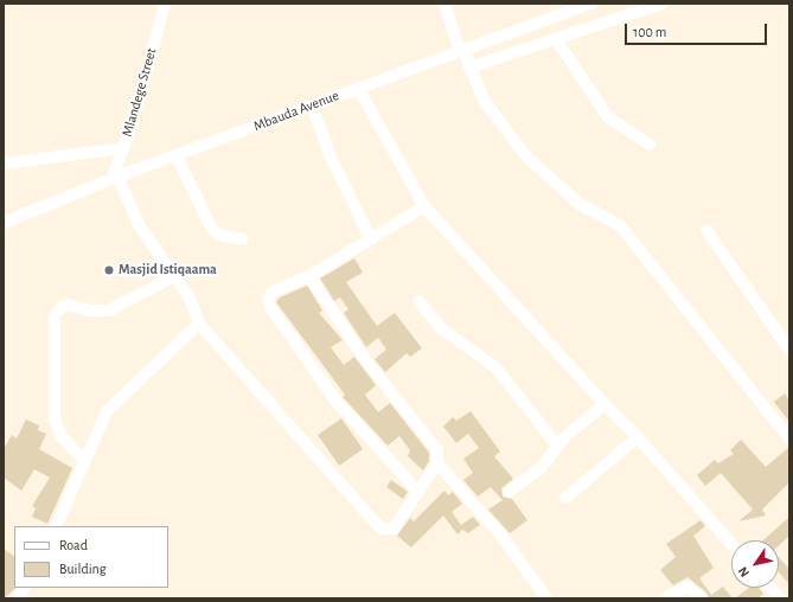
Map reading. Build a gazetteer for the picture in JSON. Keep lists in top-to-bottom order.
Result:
{
  "streets": {
    "street": ["Mlandege Street", "Mbauda Avenue"]
  },
  "crossings": [
    ["Mlandege Street", "Mbauda Avenue"]
  ],
  "places": ["Masjid Istiqaama"],
  "legend": ["Road", "Building"],
  "scale_bar": "100 m",
  "north": "bottom left"
}
